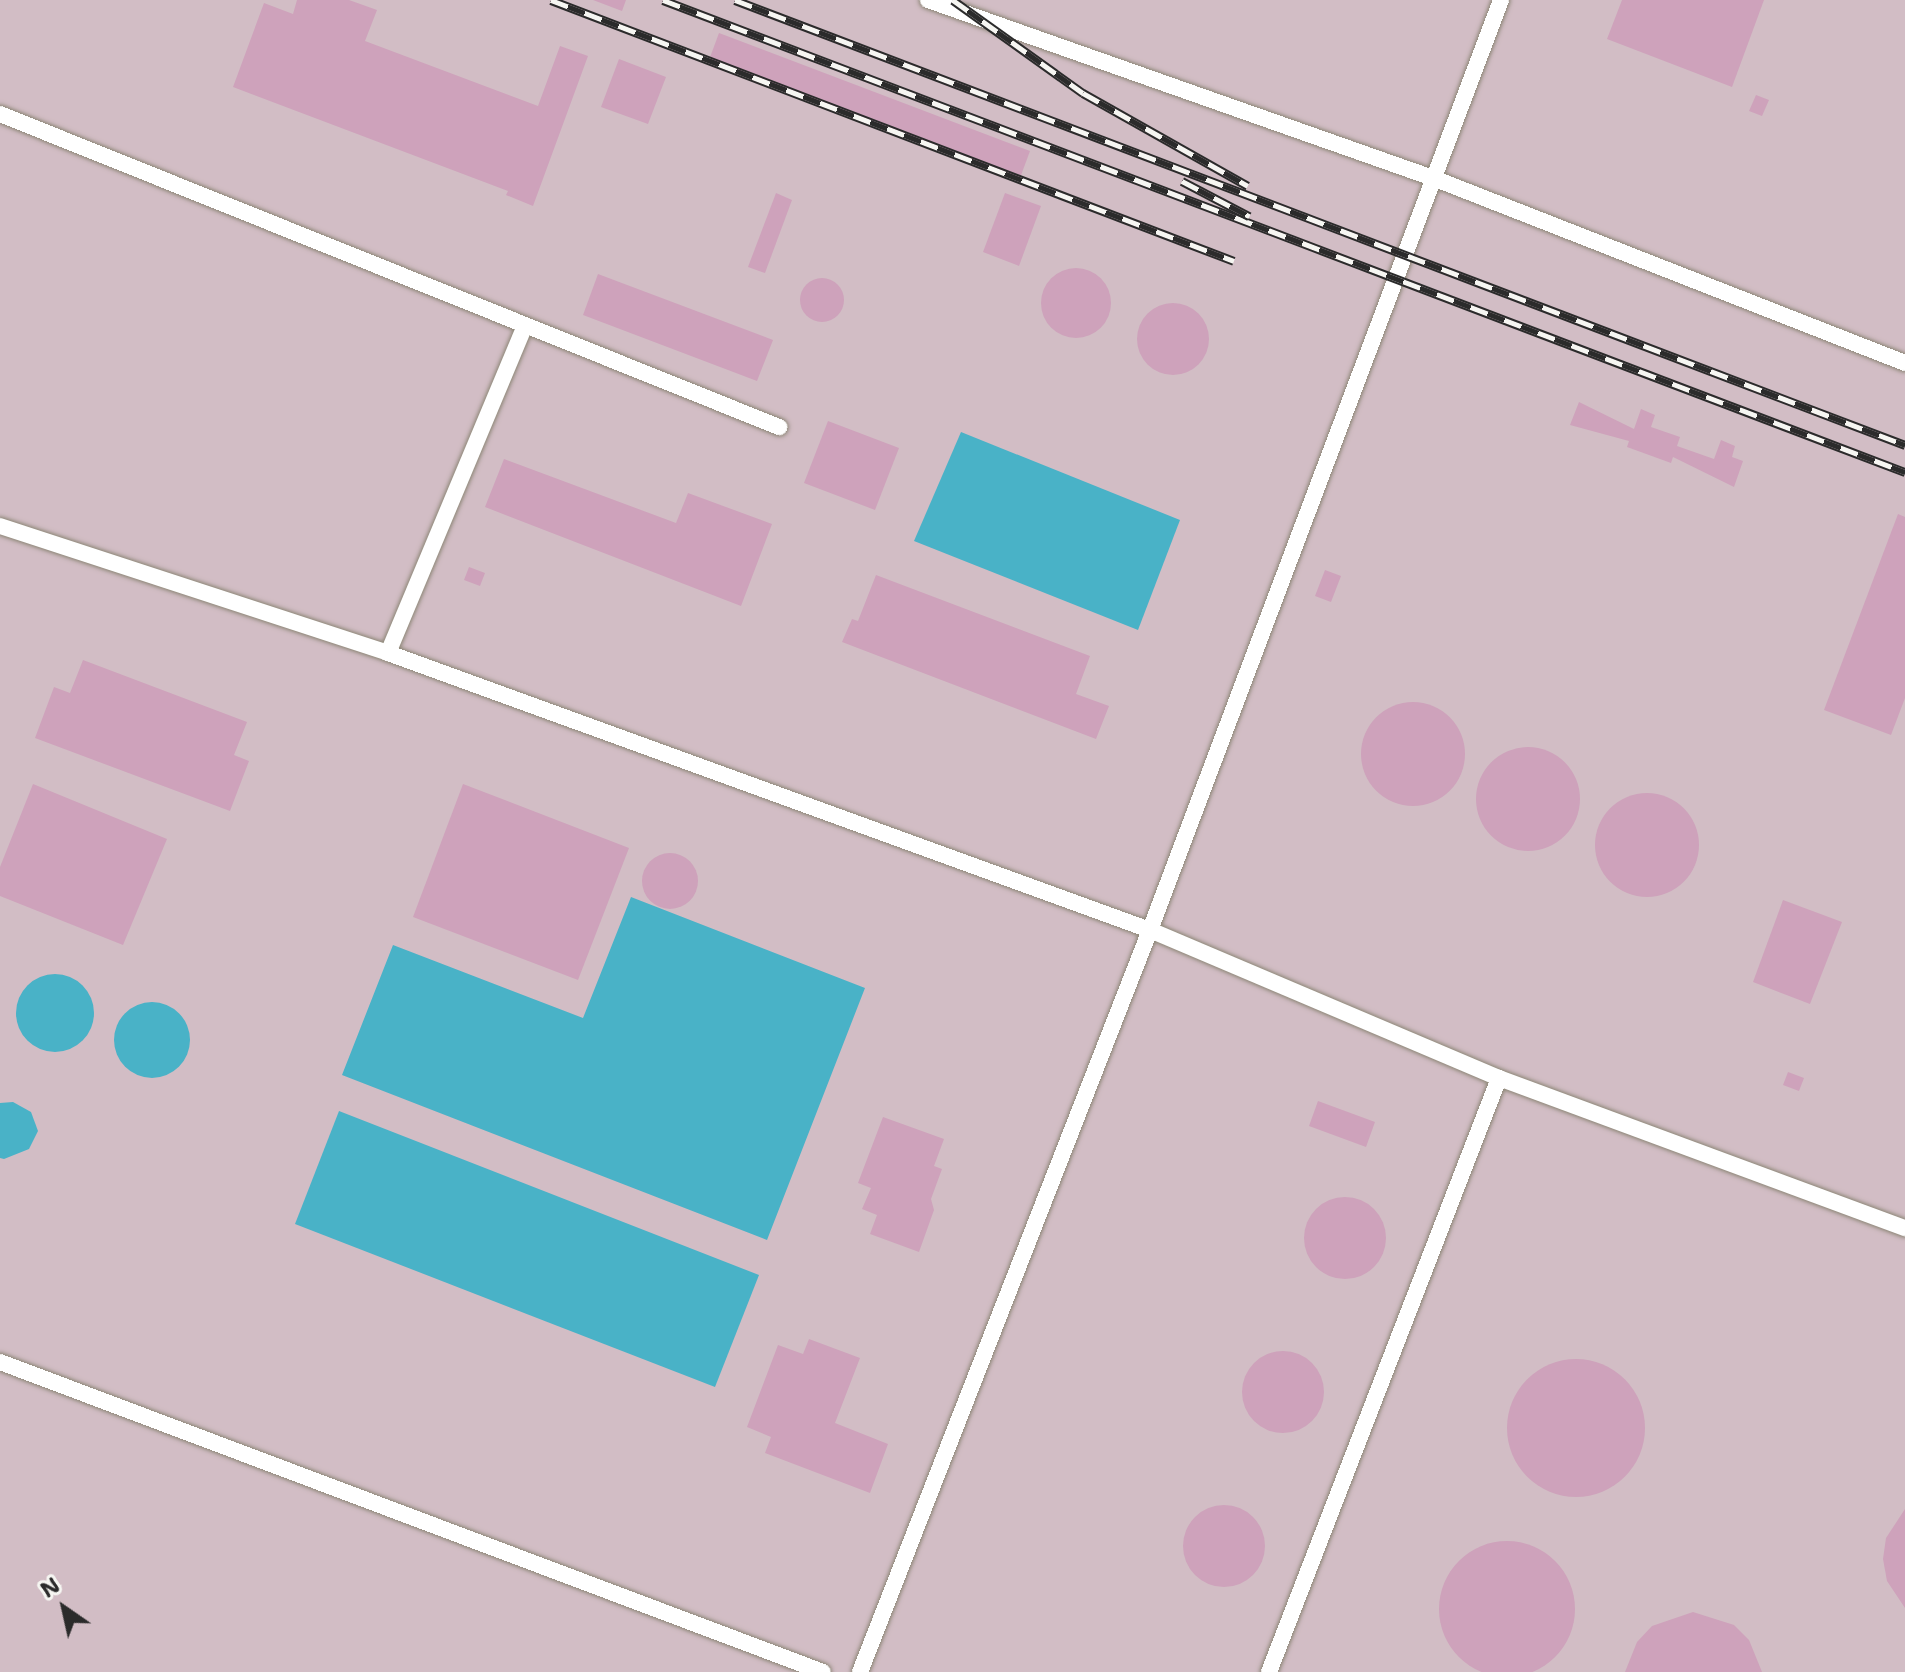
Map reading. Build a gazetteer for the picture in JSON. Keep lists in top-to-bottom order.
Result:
{
  "north": "top left"
}
